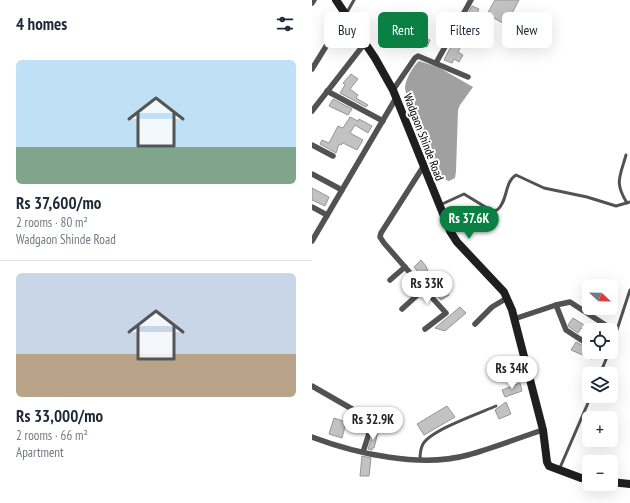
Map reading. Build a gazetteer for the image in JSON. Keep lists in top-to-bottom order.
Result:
{
  "streets": {
    "street": ["Wadgaon Shinde Road"]
  },
  "north": "right",
  "page": {
    "heading": "4 homes",
    "chip": [
      "Buy",
      "Rent",
      "Filters",
      "New"
    ],
    "list": [
      {
        "name": "Rs 37,600/mo",
        "note": "2 rooms · 80 m² · Wadgaon Shinde Road"
      },
      {
        "name": "Rs 33,000/mo",
        "note": "2 rooms · 66 m² · Apartment"
      }
    ],
    "price": [
      "Rs 37.6K",
      "Rs 33K",
      "Rs 34K",
      "Rs 32.9K"
    ],
    "map_buttons": ["+", "−"]
  }
}
